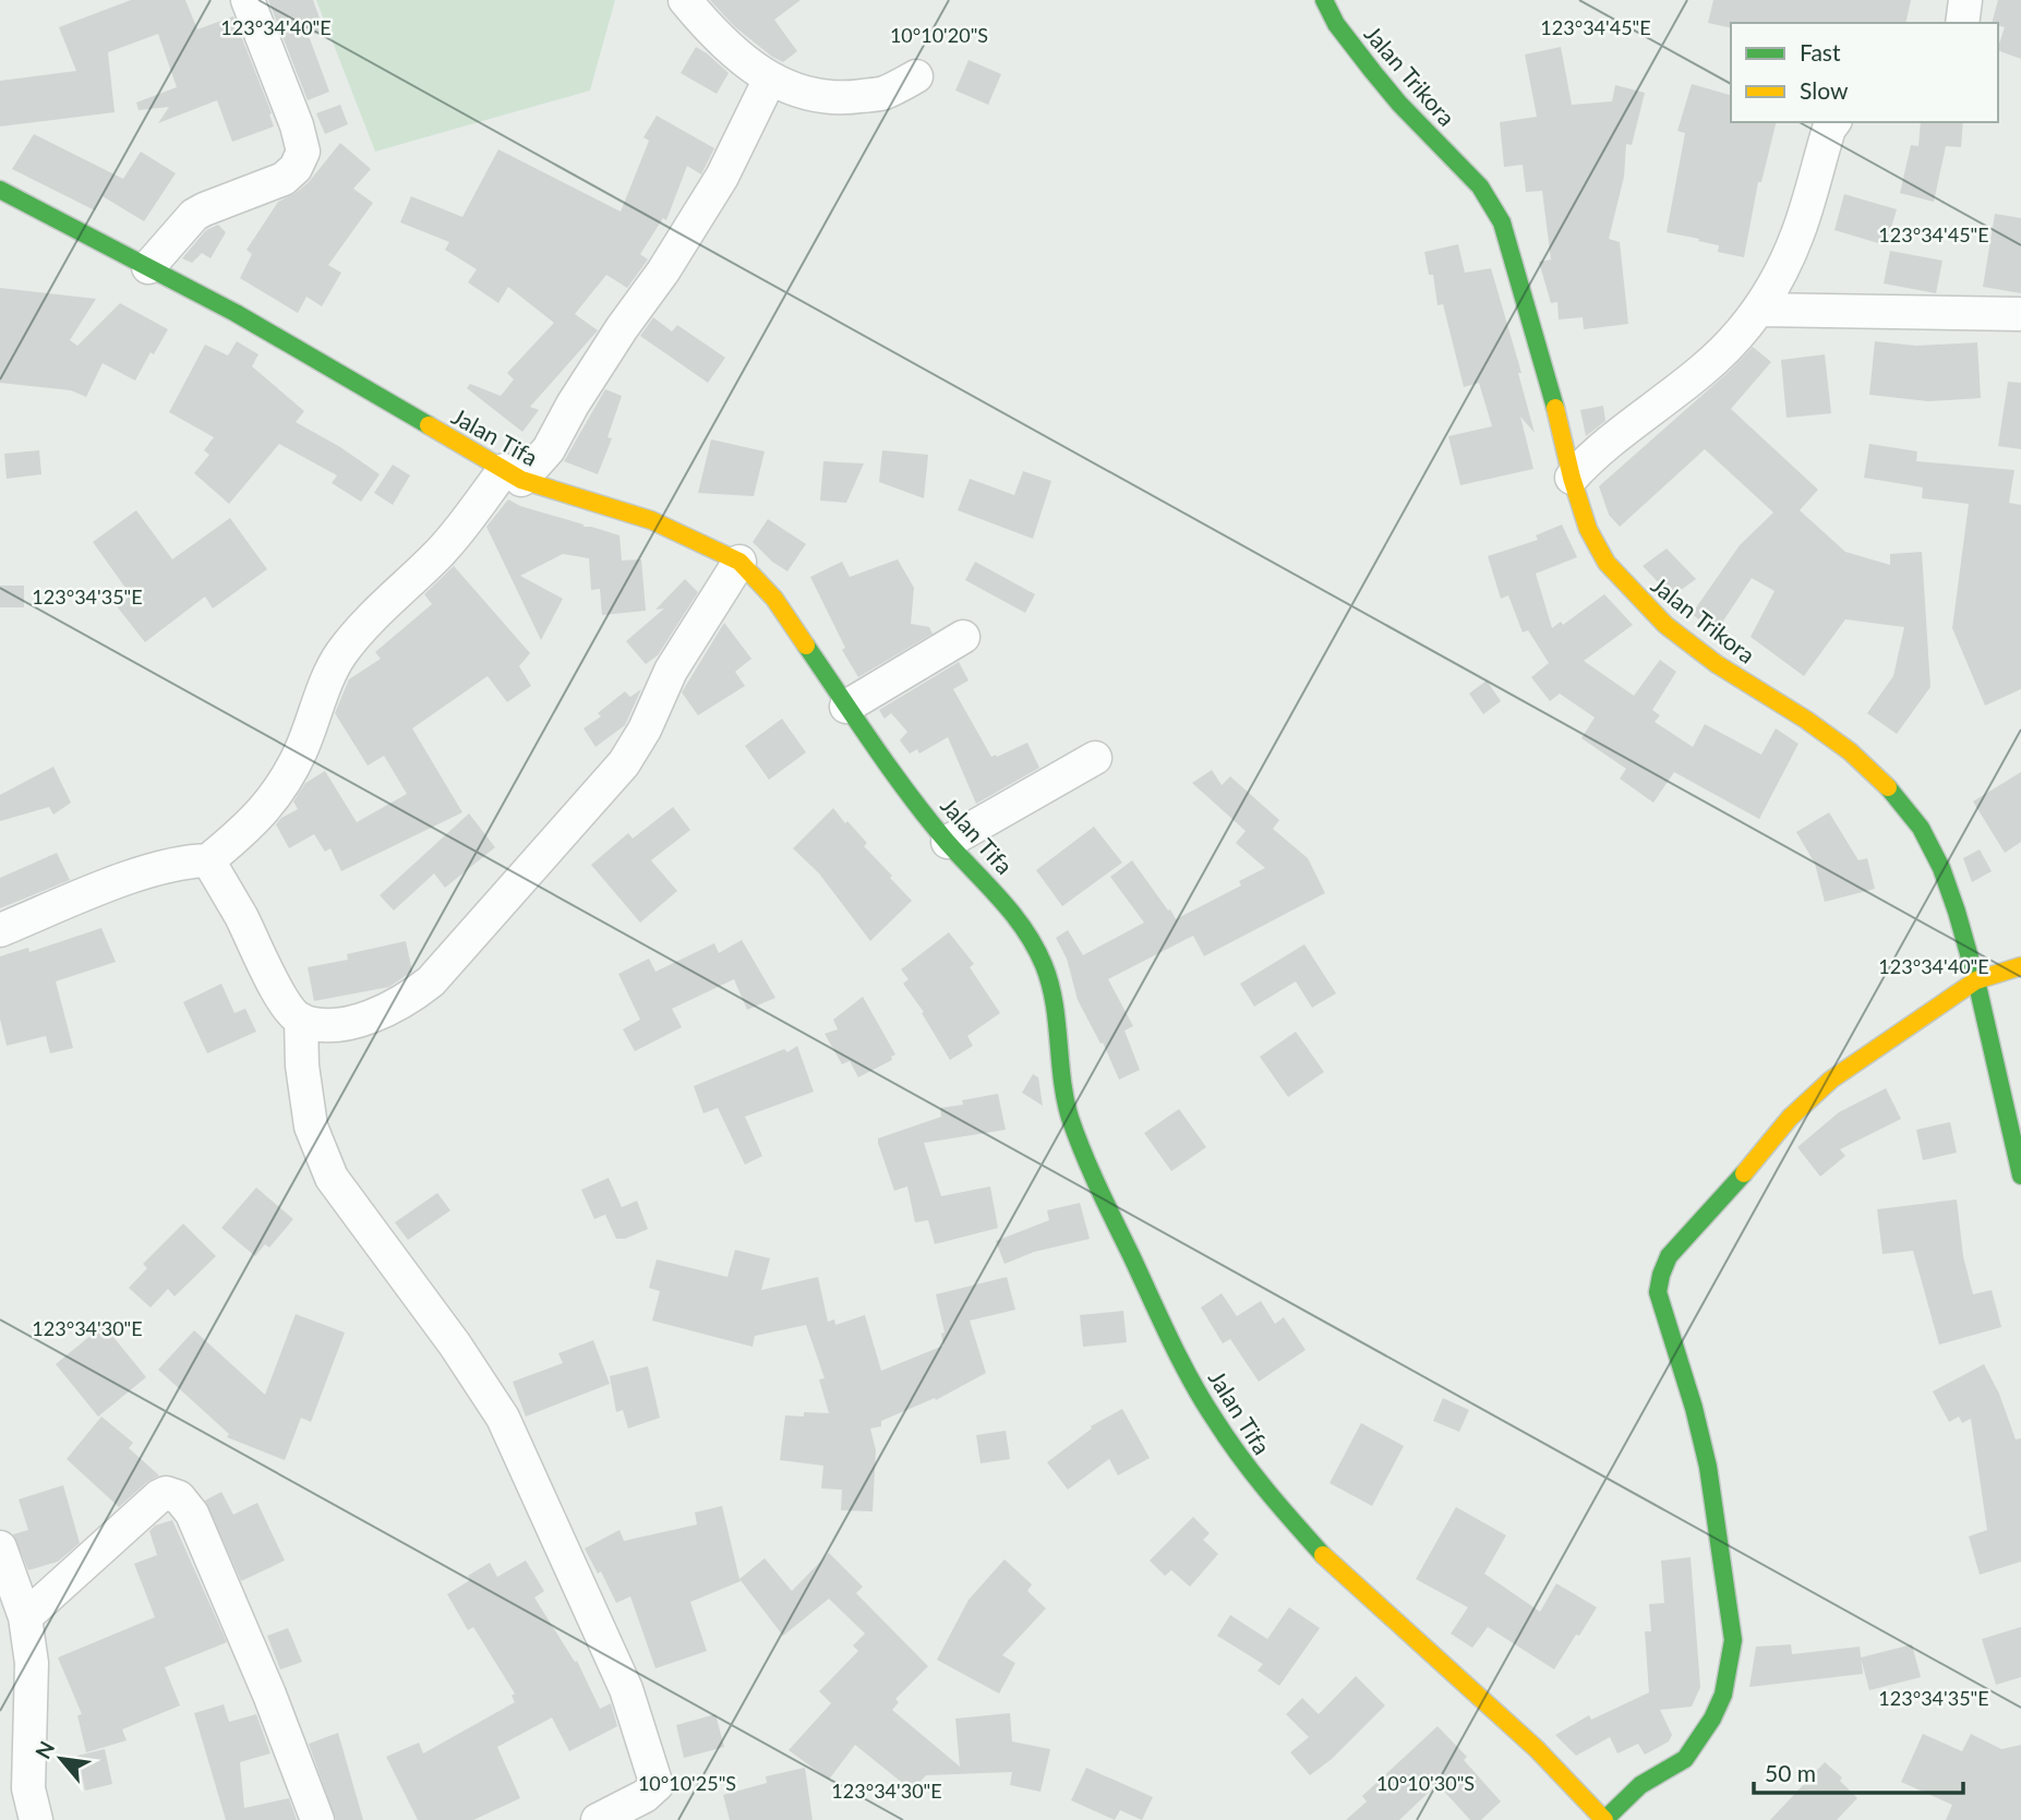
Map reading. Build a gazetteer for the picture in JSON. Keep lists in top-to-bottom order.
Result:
{
  "streets": {
    "street": ["Jalan Trikora", "Jalan Tifa"]
  },
  "legend": ["Fast", "Slow"],
  "scale_bar": "50 m",
  "north": "top left",
  "coordinates": [
    "123°34'40\"E",
    "123°34'45\"E",
    "10°10'20\"S",
    "123°34'35\"E",
    "123°34'30\"E",
    "10°10'25\"S",
    "10°10'30\"S"
  ]
}
